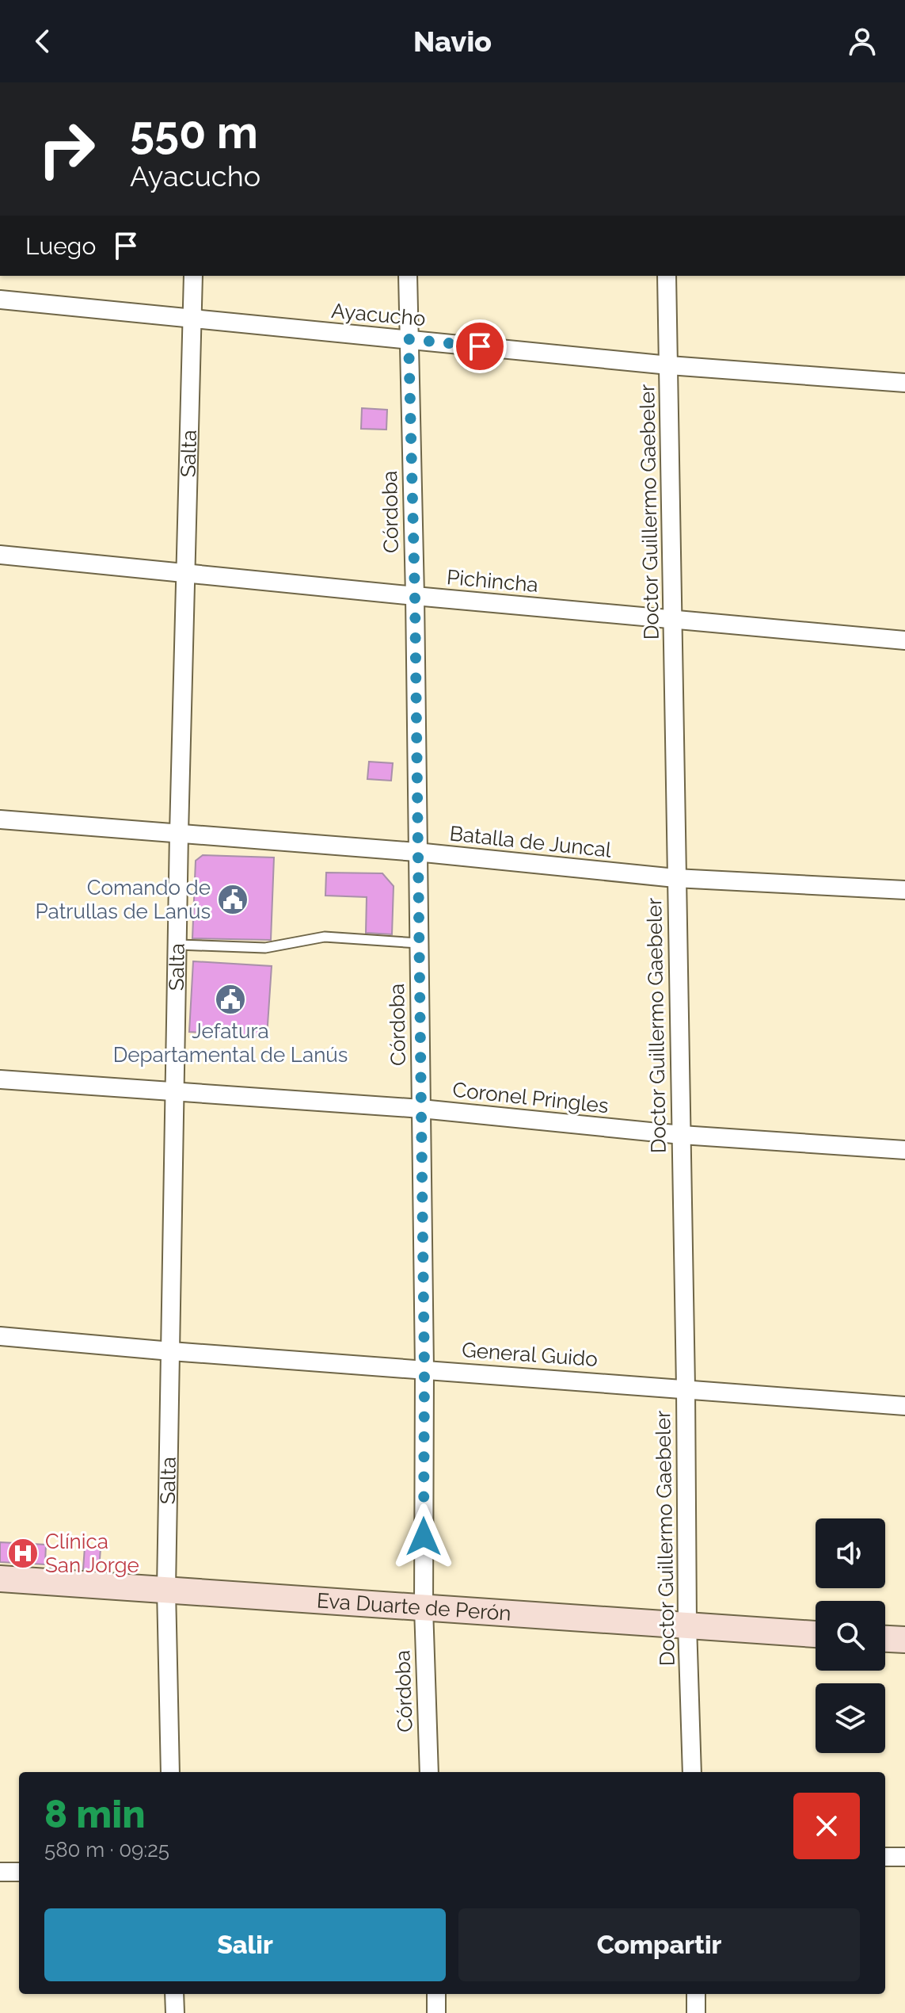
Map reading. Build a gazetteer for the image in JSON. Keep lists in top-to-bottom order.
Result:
{
  "streets": {
    "main road": ["Eva Duarte de Perón"],
    "street": [
      "Ayacucho",
      "Salta",
      "Córdoba",
      "Doctor Guillermo Gaebeler",
      "Pichincha",
      "Batalla de Juncal",
      "Coronel Pringles",
      "General Guido"
    ]
  },
  "crossings": [
    ["Ayacucho", "Salta"],
    ["Ayacucho", "Córdoba"],
    ["Ayacucho", "Doctor Guillermo Gaebeler"],
    ["Salta", "Pichincha"],
    ["Salta", "Batalla de Juncal"],
    ["Salta", "Coronel Pringles"],
    ["Salta", "General Guido"],
    ["Salta", "Eva Duarte de Perón"],
    ["Córdoba", "Pichincha"],
    ["Córdoba", "Batalla de Juncal"],
    ["Córdoba", "Coronel Pringles"],
    ["Córdoba", "General Guido"],
    ["Córdoba", "Eva Duarte de Perón"],
    ["Doctor Guillermo Gaebeler", "Pichincha"],
    ["Doctor Guillermo Gaebeler", "Batalla de Juncal"],
    ["Doctor Guillermo Gaebeler", "Coronel Pringles"],
    ["Doctor Guillermo Gaebeler", "General Guido"],
    ["Doctor Guillermo Gaebeler", "Eva Duarte de Perón"]
  ],
  "places": {
    "public building": ["Comando de Patrullas de Lanús", "Jefatura Departamental de Lanús"],
    "hospital": ["Clínica San Jorge"]
  },
  "page": {
    "header": "Navio",
    "turn": ["550 m", "Ayacucho"],
    "then": "Luego",
    "heading": ["8 min", "580 m · 09:25"],
    "buttons": ["Salir", "Compartir"]
  }
}
